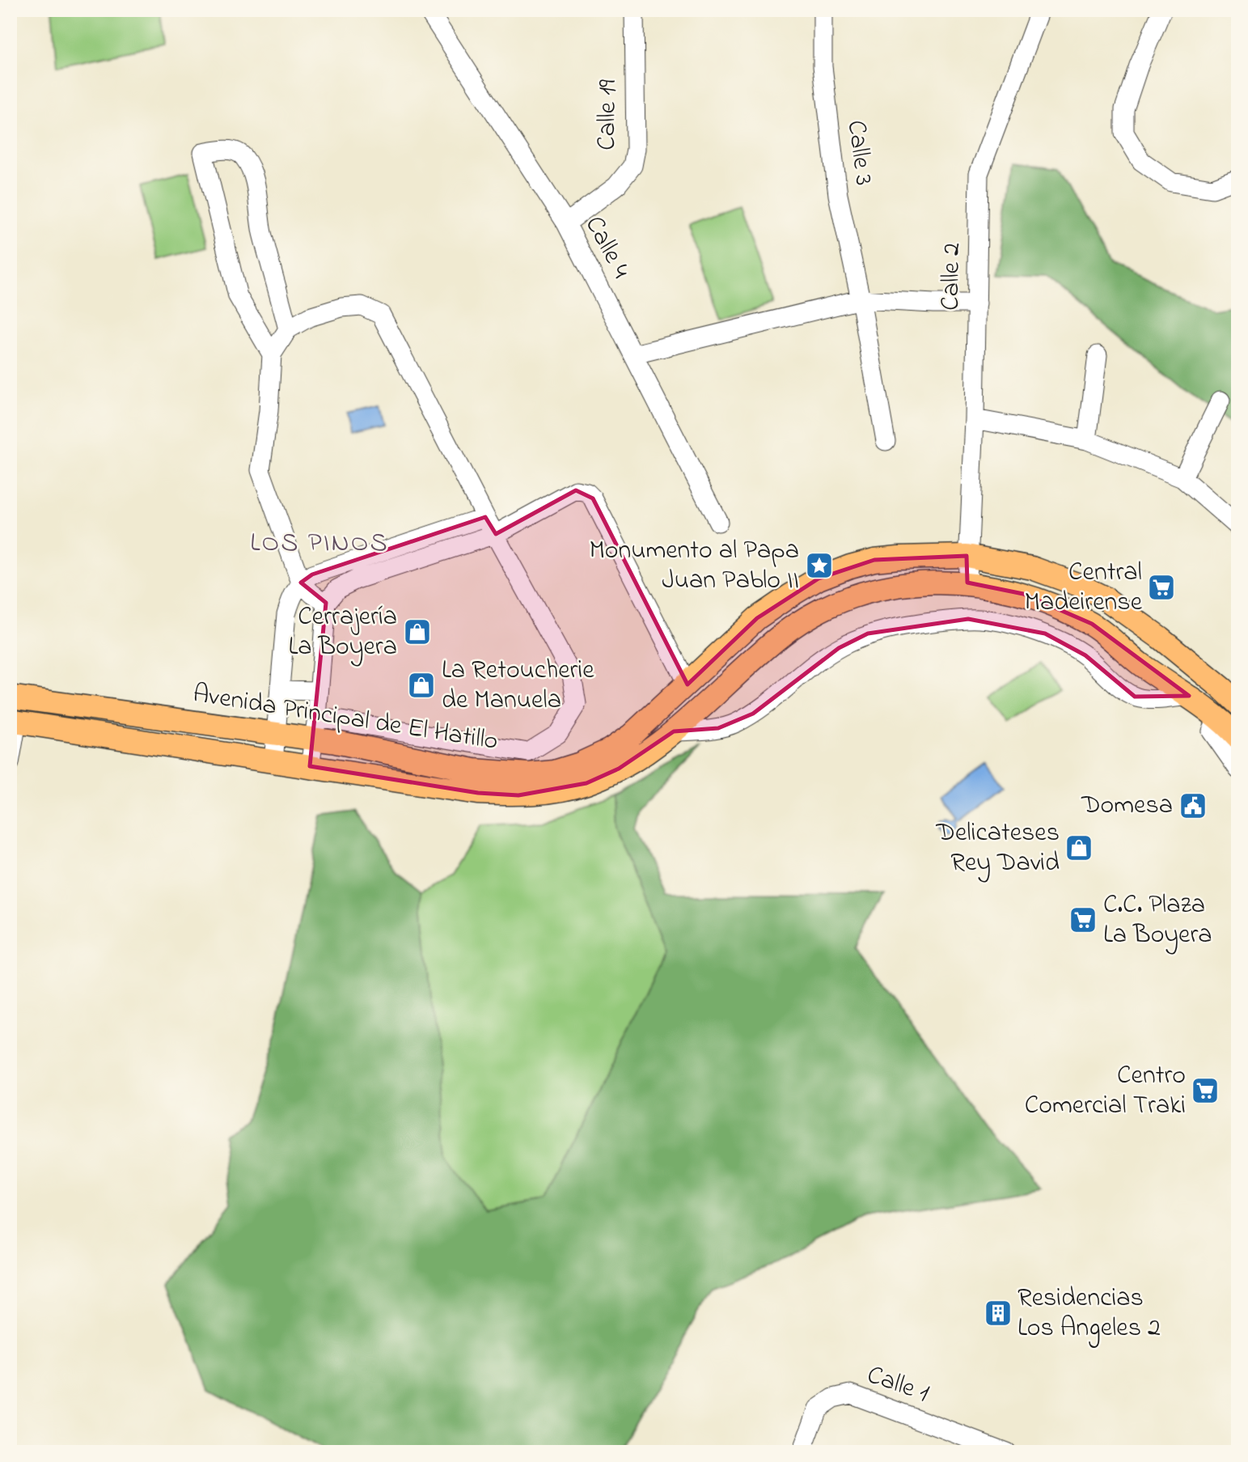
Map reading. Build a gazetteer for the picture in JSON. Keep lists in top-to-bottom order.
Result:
{
  "streets": {
    "main road": ["Avenida Principal de El Hatillo"],
    "street": [
      "Calle 19",
      "Calle 3",
      "Calle 4",
      "Calle 2",
      "Calle 1"
    ]
  },
  "crossings": [
    ["Calle 19", "Calle 4"],
    ["Calle 2", "Avenida Principal de El Hatillo"]
  ],
  "districts": ["LOS PINOS"],
  "places": {
    "place": ["Monumento al Papa Juan Pablo II"],
    "supermarket": ["Central Madeirense", "C.C. Plaza La Boyera", "Centro Comercial Traki"],
    "shop": ["Cerrajería La Boyera", "La Retoucherie de Manuela", "Delicateses Rey David"],
    "public building": ["Domesa"],
    "building": ["Residencias Los Angeles 2"]
  }
}
